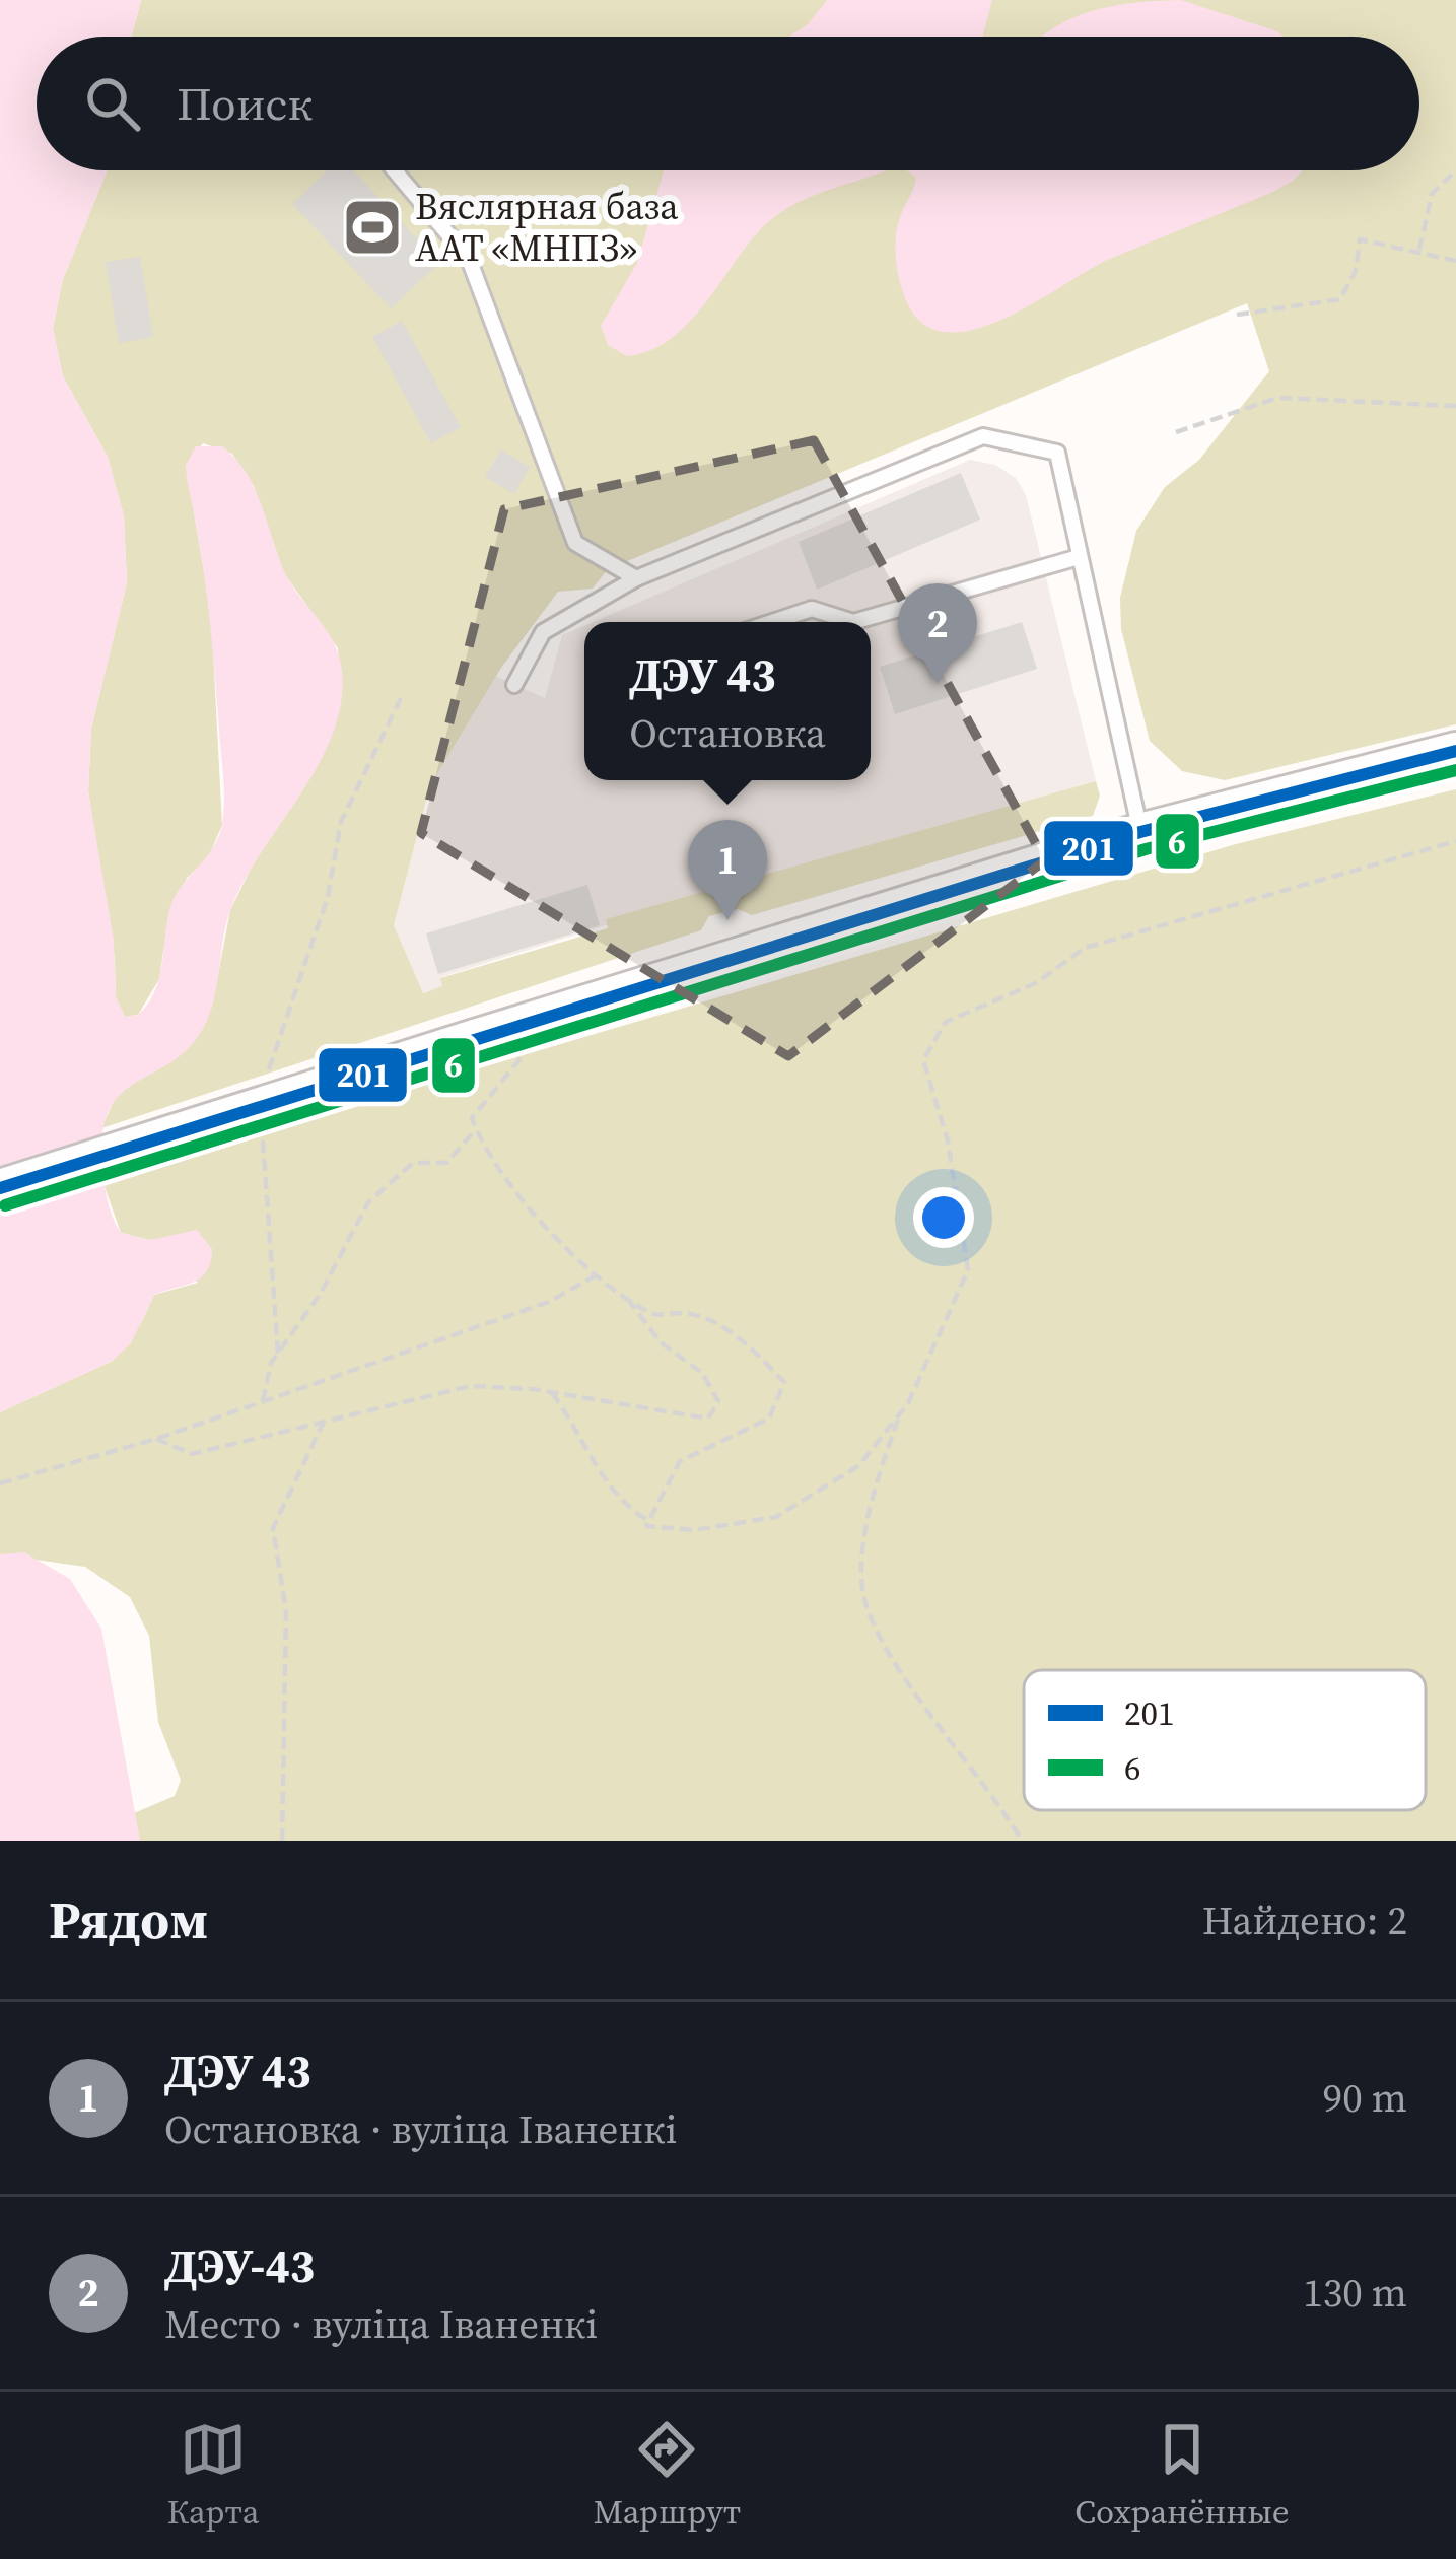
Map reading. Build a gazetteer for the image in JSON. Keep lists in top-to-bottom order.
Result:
{
  "places": {
    "sports": ["Вяслярная база ААТ «МНПЗ»"]
  },
  "lines": ["transit line 201", "transit line 6"],
  "legend": ["201", "6"],
  "page": {
    "search": "Поиск",
    "pins": ["2", "1"],
    "popup": ["ДЭУ 43", "Остановка"],
    "heading": ["Рядом", "Найдено: 2"],
    "list": [
      {
        "mark": "1",
        "name": "ДЭУ 43",
        "note": "Остановка · вуліца Іваненкі",
        "value": "90 m"
      },
      {
        "mark": "2",
        "name": "ДЭУ-43",
        "note": "Место · вуліца Іваненкі",
        "value": "130 m"
      }
    ],
    "nav": ["Карта", "Маршрут", "Сохранённые"]
  }
}
